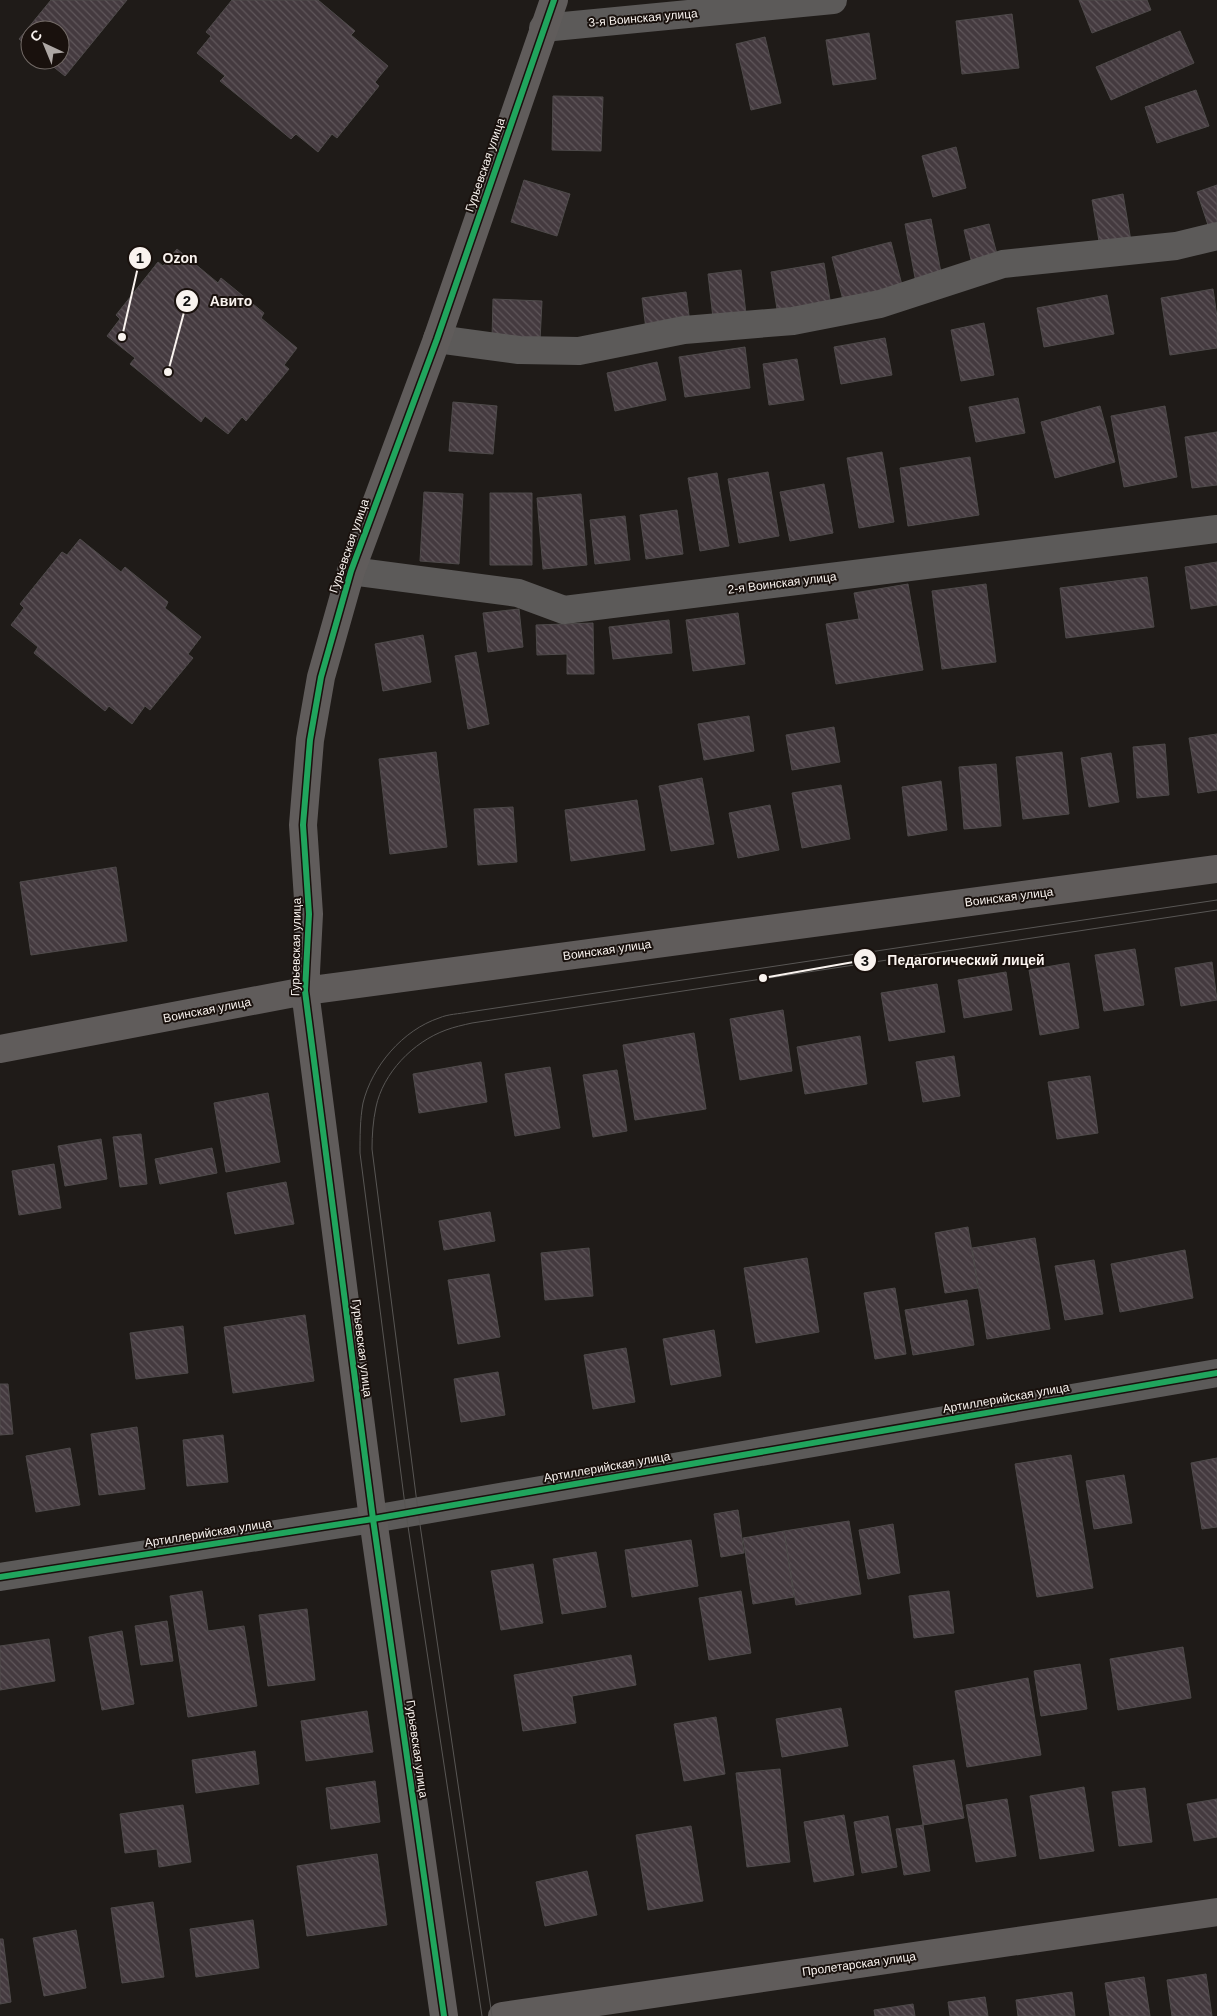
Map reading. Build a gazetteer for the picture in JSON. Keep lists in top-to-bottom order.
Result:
{
  "streets": {
    "street": [
      "3-я Воинская улица",
      "Гурьевская улица",
      "2-я Воинская улица",
      "Воинская улица",
      "Артиллерийская улица",
      "Пролетарская улица"
    ]
  },
  "crossings": [
    ["3-я Воинская улица", "Гурьевская улица"],
    ["Гурьевская улица", "2-я Воинская улица"],
    ["Гурьевская улица", "Воинская улица"],
    ["Гурьевская улица", "Артиллерийская улица"]
  ],
  "places": ["Ozon", "Авито", "Педагогический лицей"],
  "north": "top left"
}
